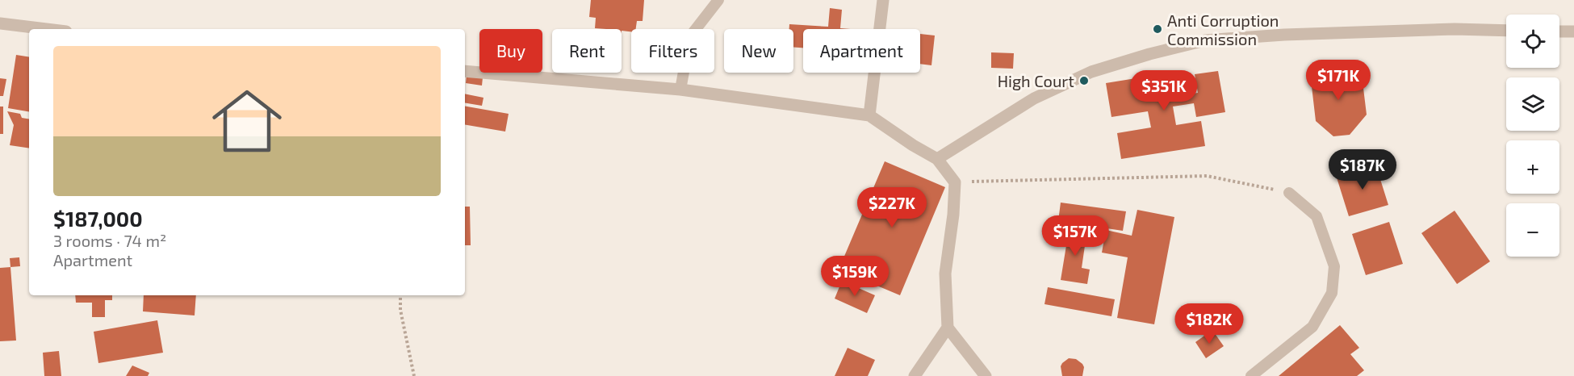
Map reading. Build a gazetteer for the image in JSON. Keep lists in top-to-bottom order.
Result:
{
  "places": ["Anti Corruption Commission", "High Court"],
  "page": {
    "map_buttons": ["+", "−"],
    "chip": [
      "Buy",
      "Rent",
      "Filters",
      "New",
      "Apartment"
    ],
    "list": [
      {
        "name": "$187,000",
        "note": "3 rooms · 74 m² · Apartment"
      }
    ],
    "price": [
      "$171K",
      "$351K",
      "$187K",
      "$227K",
      "$157K",
      "$159K",
      "$182K"
    ]
  }
}
